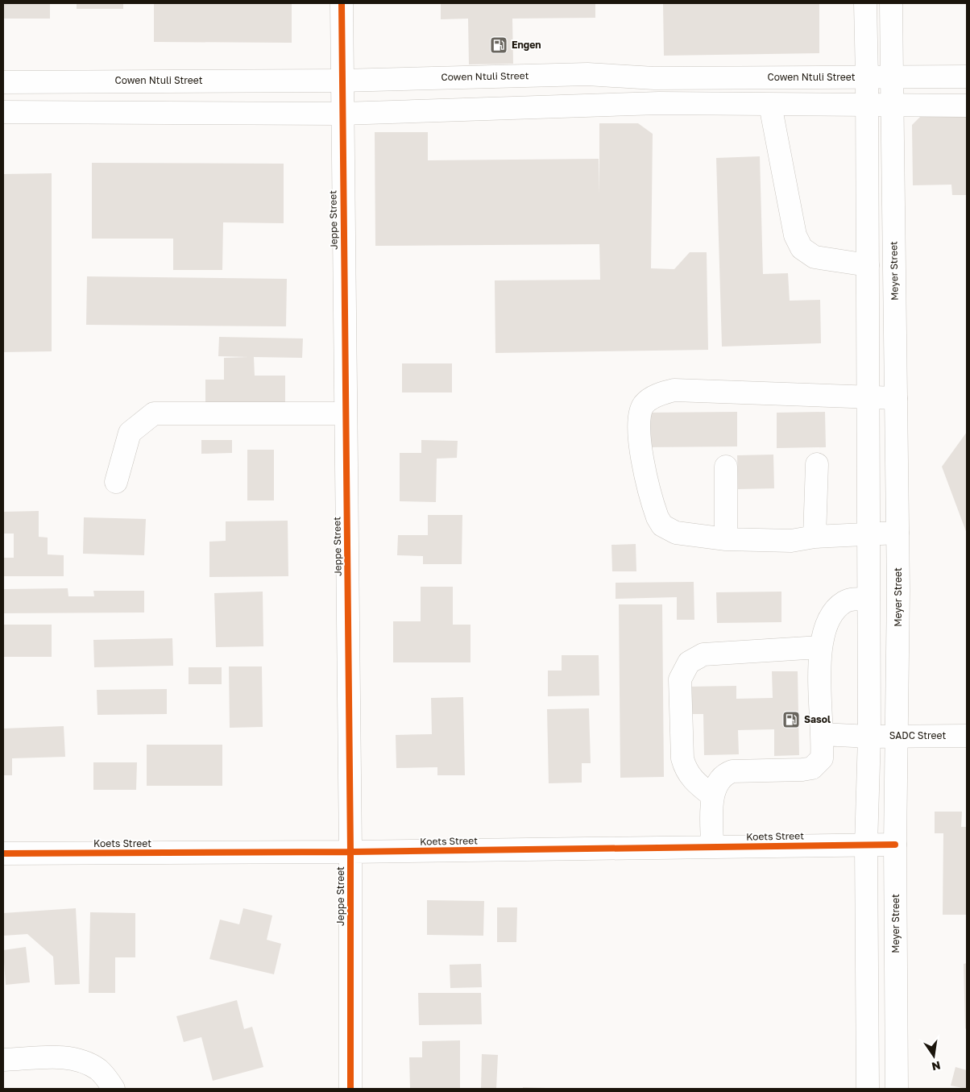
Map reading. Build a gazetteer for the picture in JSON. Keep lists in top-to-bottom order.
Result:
{
  "streets": {
    "main road": [
      "Cowen Ntuli Street",
      "Jeppe Street",
      "Meyer Street",
      "SADC Street",
      "Koets Street"
    ]
  },
  "crossings": [
    ["Cowen Ntuli Street", "Jeppe Street"],
    ["Cowen Ntuli Street", "Meyer Street"],
    ["Jeppe Street", "Koets Street"],
    ["Meyer Street", "SADC Street"],
    ["Meyer Street", "Koets Street"]
  ],
  "places": {
    "fuel station": ["Engen", "Sasol"]
  },
  "north": "bottom"
}
